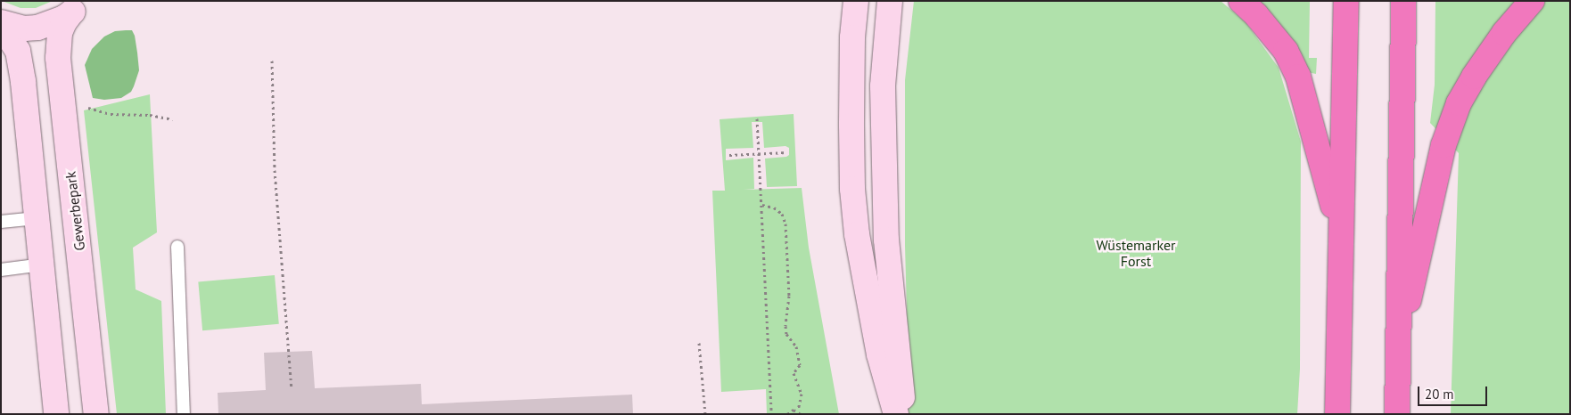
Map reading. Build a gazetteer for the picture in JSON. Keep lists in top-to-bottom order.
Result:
{
  "streets": {
    "street": ["Gewerbepark"]
  },
  "parks": ["Wüstemarker Forst"],
  "scale_bar": "20 m"
}
